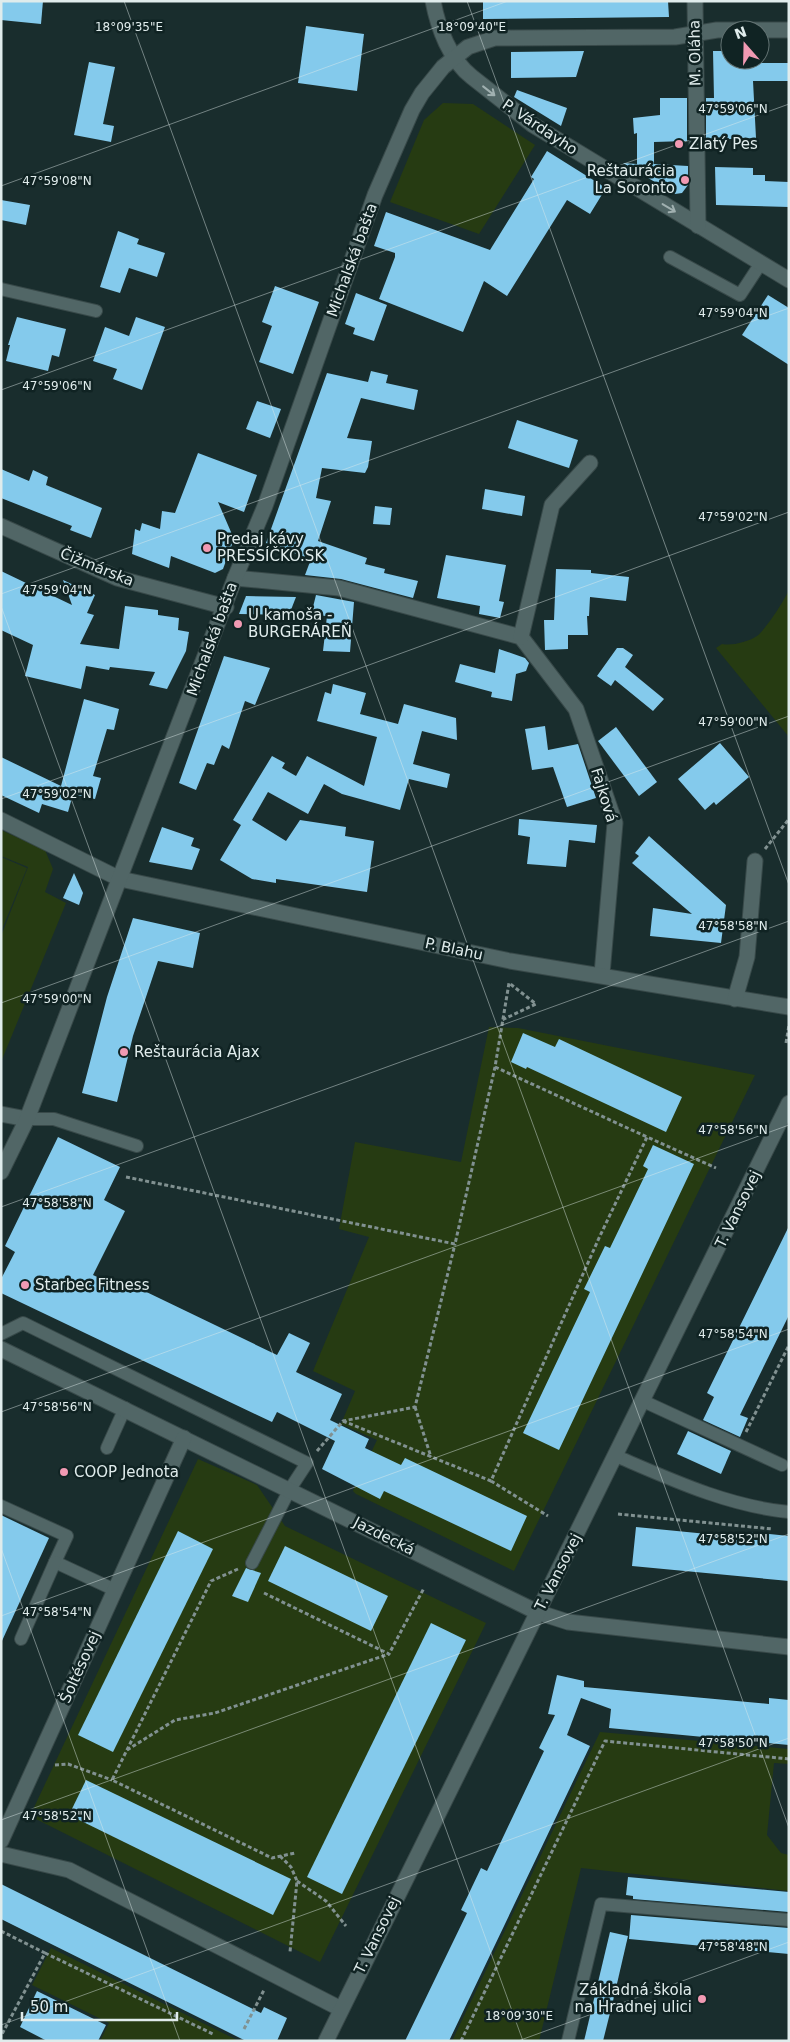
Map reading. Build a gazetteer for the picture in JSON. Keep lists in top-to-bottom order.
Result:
{
  "streets": {
    "street": [
      "M. Oláha",
      "P. Várdayho",
      "Michalská bašta",
      "Čižmárska",
      "Fajková",
      "P. Blahu",
      "T. Vansovej",
      "Jazdecká",
      "Šoltésovej"
    ]
  },
  "crossings": [
    ["M. Oláha", "P. Várdayho"],
    ["M. Oláha", "Michalská bašta"],
    ["P. Várdayho", "Michalská bašta"],
    ["Michalská bašta", "Čižmárska"],
    ["Michalská bašta", "P. Blahu"],
    ["Fajková", "P. Blahu"],
    ["T. Vansovej", "Jazdecká"],
    ["Jazdecká", "Šoltésovej"]
  ],
  "one_way": ["P. Várdayho"],
  "places": [
    "Zlatý Pes",
    "Reštaurácia La Soronto",
    "Predaj kávy PRESSÍČKO.SK",
    "U kamoša - BURGERÁREŇ",
    "Reštaurácia Ajax",
    "Starbec Fitness",
    "COOP Jednota",
    "Základná škola na Hradnej ulici"
  ],
  "scale_bar": "50 m",
  "north": "top",
  "coordinates": [
    "18°09'35\"E",
    "18°09'40\"E",
    "47°59'06\"N",
    "47°59'08\"N",
    "47°59'04\"N",
    "47°59'02\"N",
    "47°59'00\"N",
    "47°58'58\"N",
    "47°58'56\"N",
    "47°58'54\"N",
    "47°58'52\"N",
    "47°58'50\"N",
    "47°58'48\"N",
    "18°09'30\"E"
  ]
}
